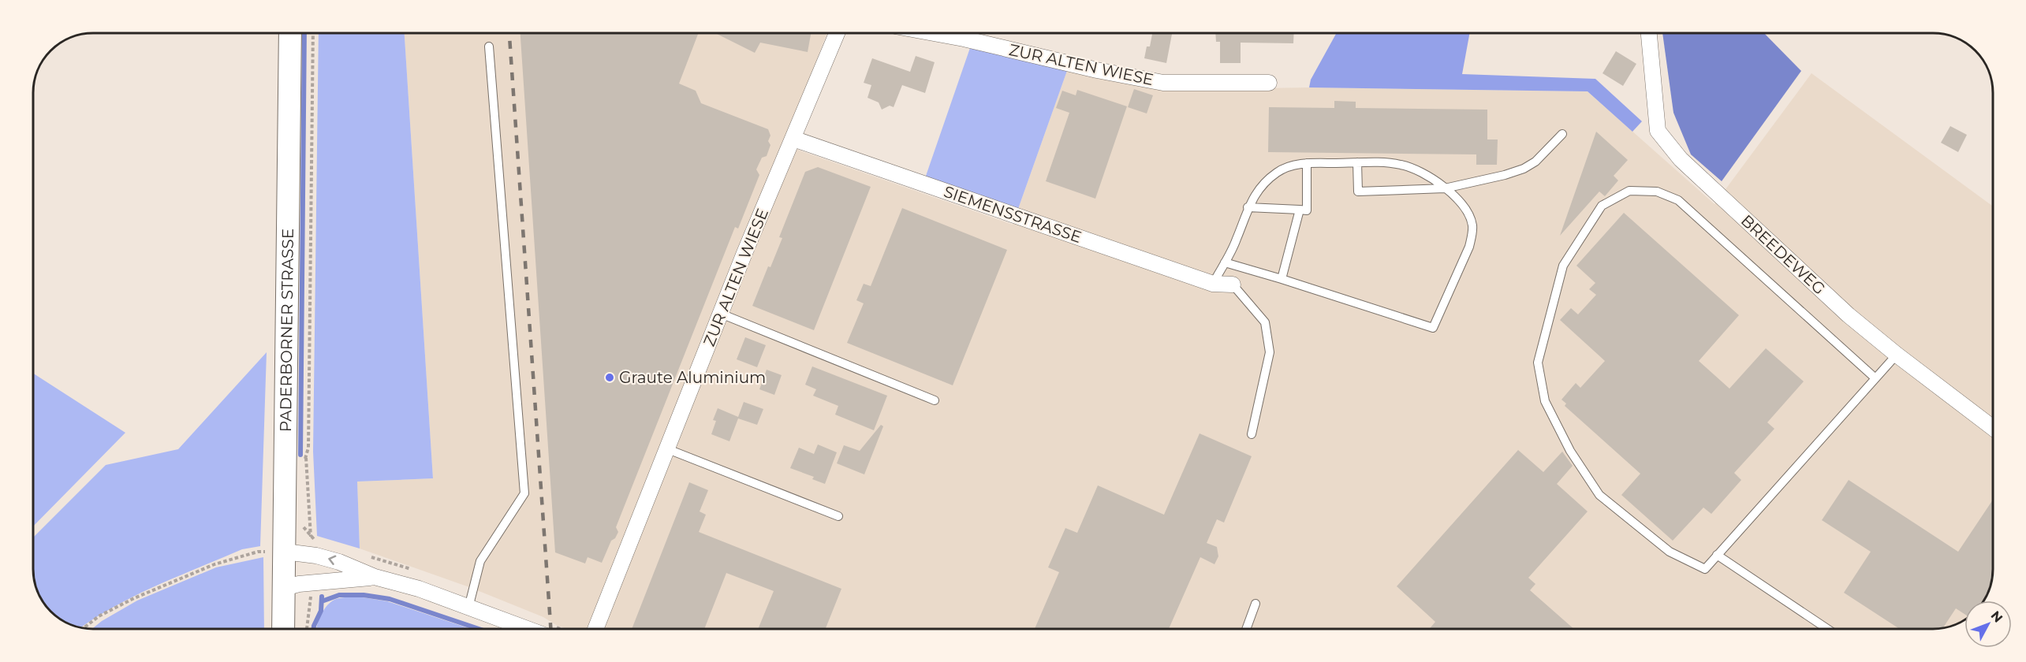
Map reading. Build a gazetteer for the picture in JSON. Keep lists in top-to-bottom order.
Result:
{
  "streets": {
    "main road": ["PADERBORNER STRASSE"],
    "street": ["ZUR ALTEN WIESE", "SIEMENSSTRASSE", "BREEDEWEG"]
  },
  "crossings": [
    ["ZUR ALTEN WIESE", "SIEMENSSTRASSE"]
  ],
  "places": ["Graute Aluminium"],
  "north": "top right"
}
